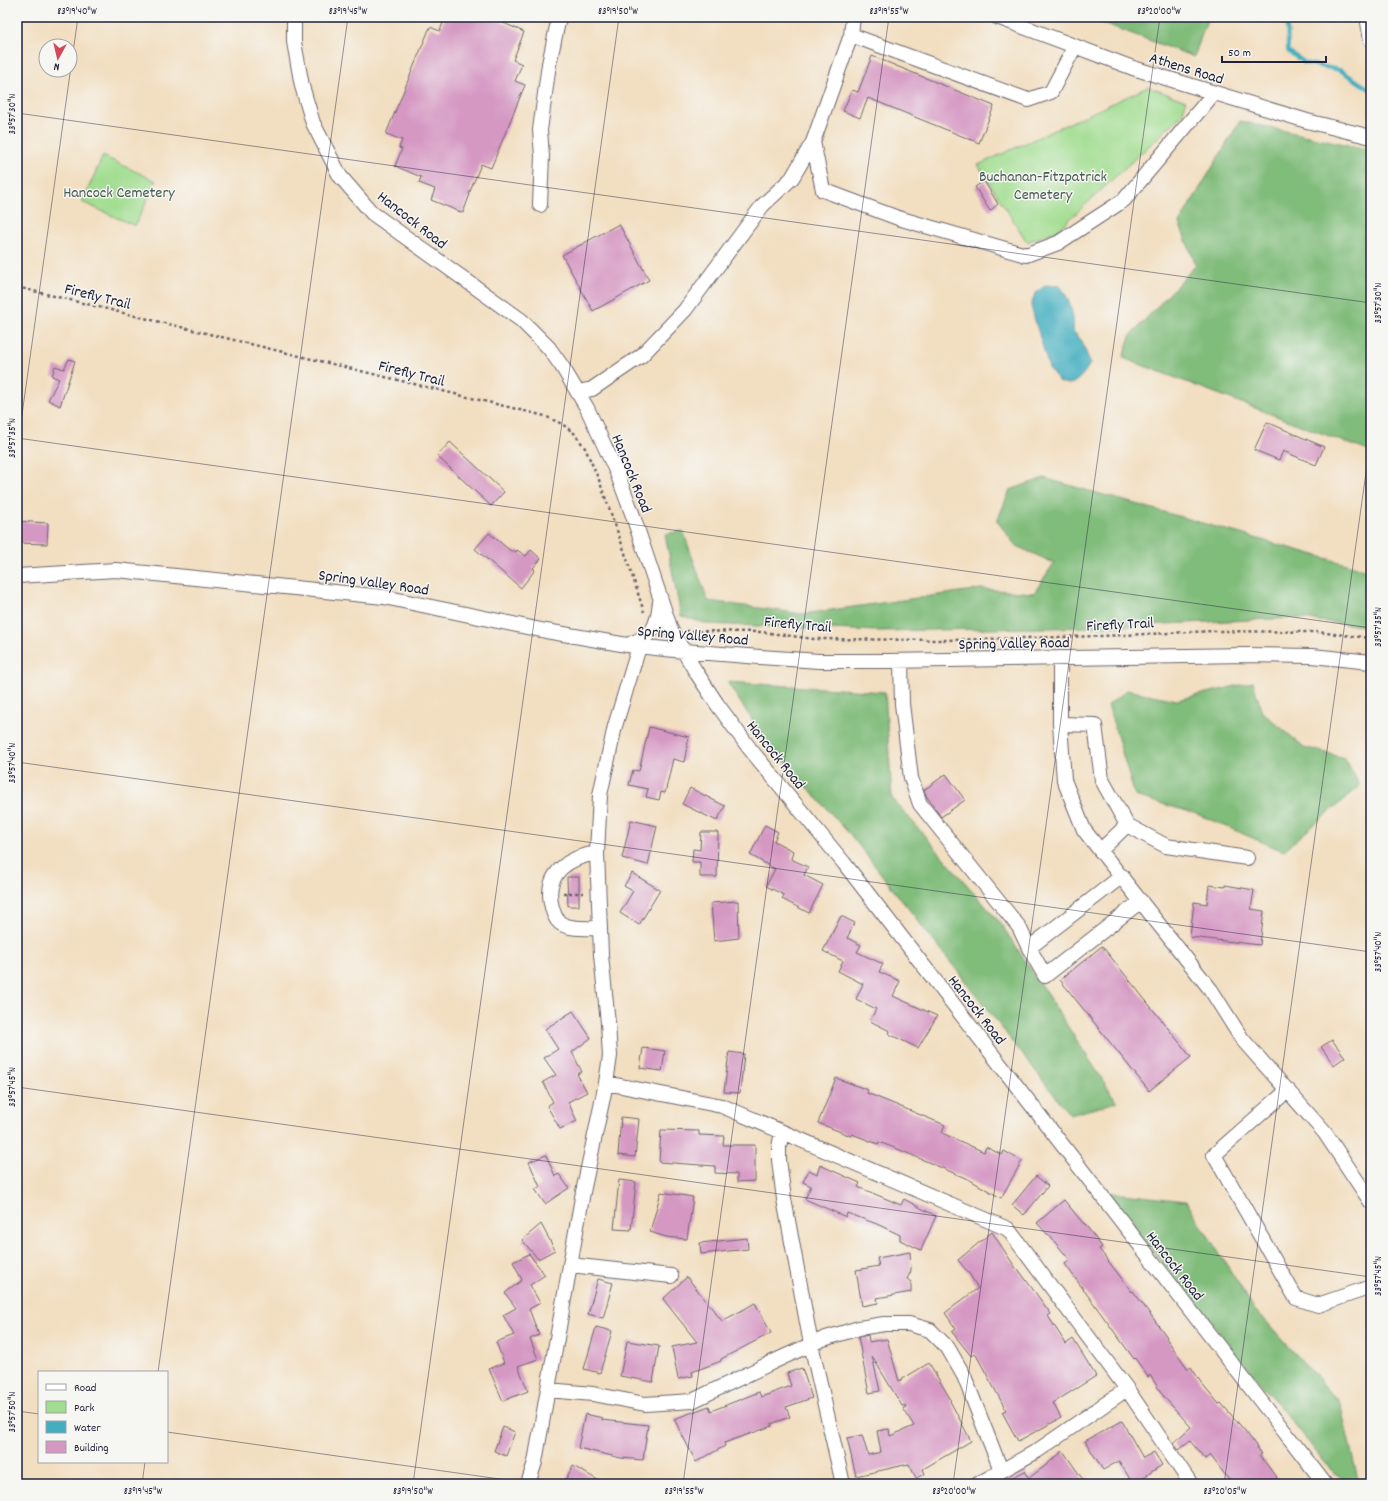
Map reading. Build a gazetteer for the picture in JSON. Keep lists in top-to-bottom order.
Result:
{
  "streets": {
    "street": ["Athens Road", "Hancock Road", "Spring Valley Road"],
    "path": ["Firefly Trail"]
  },
  "crossings": [
    ["Hancock Road", "Spring Valley Road"]
  ],
  "parks": ["Buchanan-Fitzpatrick Cemetery", "Hancock Cemetery"],
  "legend": [
    "Road",
    "Park",
    "Water",
    "Building"
  ],
  "scale_bar": "50 m",
  "north": "bottom",
  "coordinates": [
    "83°19'40\"W",
    "83°19'45\"W",
    "83°19'50\"W",
    "83°19'55\"W",
    "83°20'00\"W",
    "33°57'30\"N",
    "33°57'35\"N",
    "33°57'40\"N",
    "33°57'45\"N",
    "33°57'50\"N",
    "83°20'05\"W"
  ]
}
